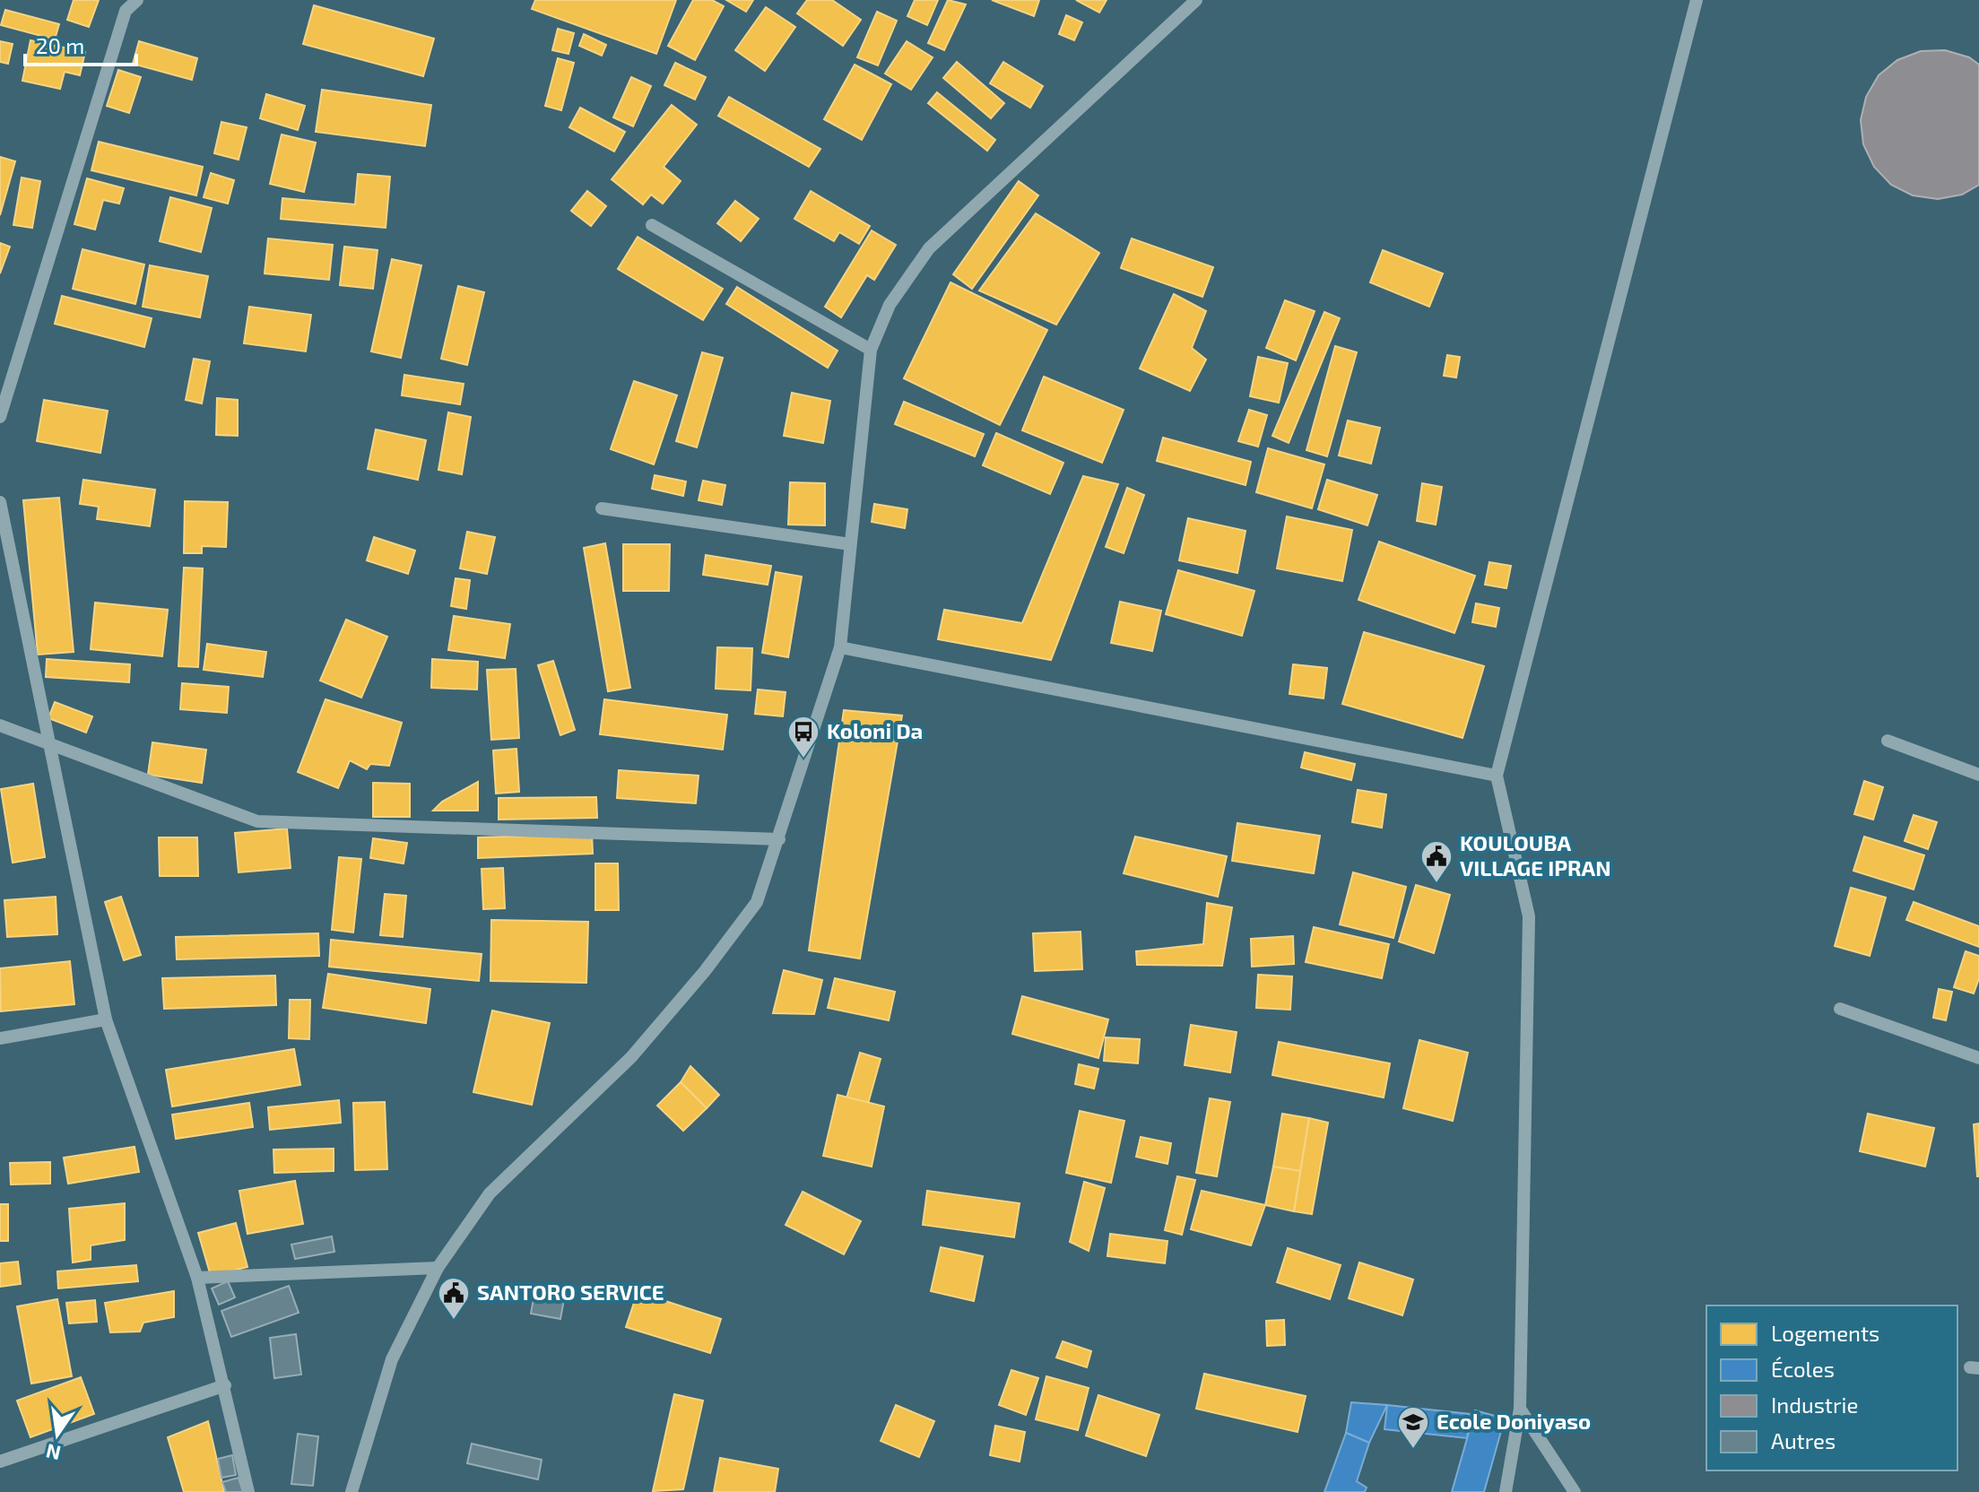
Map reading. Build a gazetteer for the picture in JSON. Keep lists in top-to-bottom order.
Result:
{
  "places": {
    "bus stop": ["Koloni Da"],
    "public building": ["KOULOUBA VILLAGE IPRAN", "SANTORO SERVICE"],
    "school or university": ["Ecole Doniyaso"]
  },
  "legend": [
    "Logements",
    "Écoles",
    "Industrie",
    "Autres"
  ],
  "scale_bar": "20 m",
  "north": "bottom"
}
